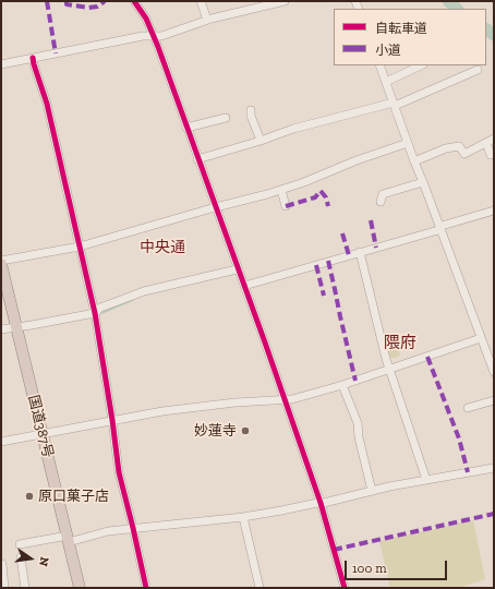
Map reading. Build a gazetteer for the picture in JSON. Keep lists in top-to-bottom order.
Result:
{
  "streets": {
    "highway": ["国道387号"]
  },
  "districts": ["中央通", "隈府"],
  "places": ["妙蓮寺", "原口菓子店"],
  "legend": ["自転車道", "小道"],
  "scale_bar": "100 m",
  "north": "right"
}
